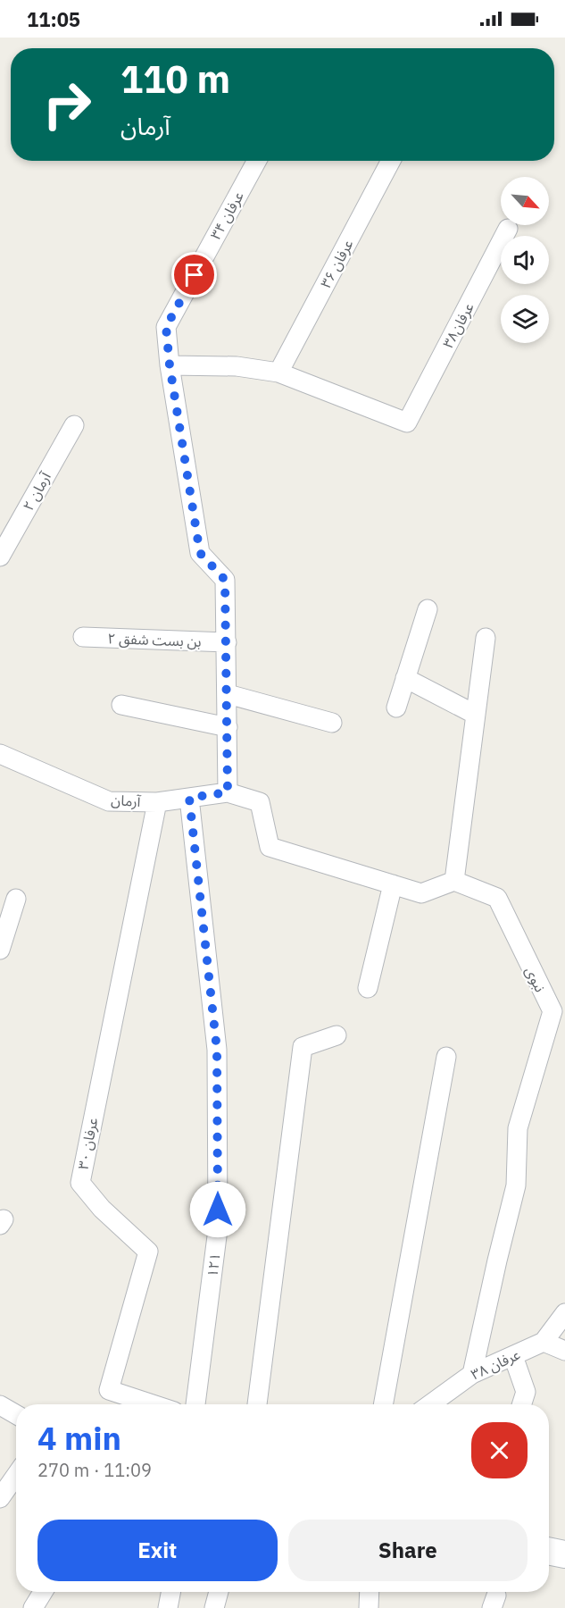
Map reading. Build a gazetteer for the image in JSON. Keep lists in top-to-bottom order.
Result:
{
  "streets": {
    "street": [
      "عرفان ۳۴",
      "عرفان ۳۶",
      "عرفان۳۸",
      "آرمان ۲",
      "بن بست شفق ۲",
      "آرمان",
      "نبوی",
      "عرفان ۳۰",
      "۱۲۱",
      "عرفان ۳۸"
    ]
  },
  "crossings": [
    ["عرفان ۳۶", "عرفان۳۸"],
    ["آرمان", "عرفان ۳۰"],
    ["آرمان", "۱۲۱"],
    ["نبوی", "عرفان ۳۸"]
  ],
  "north": "bottom right",
  "page": {
    "status": "11:05",
    "turn": ["110 m", "آرمان"],
    "heading": ["4 min", "270 m · 11:09"],
    "buttons": ["Exit", "Share"]
  }
}
